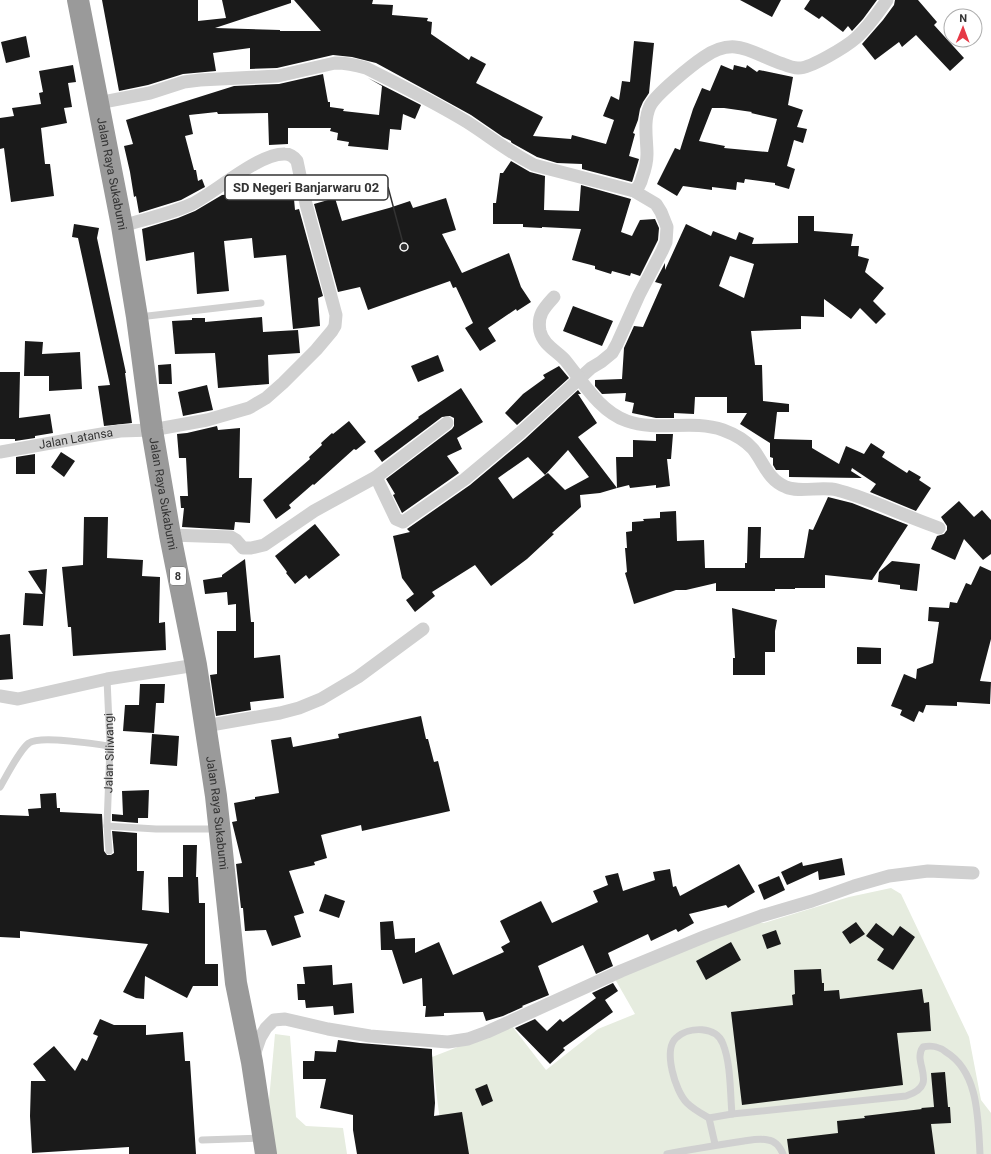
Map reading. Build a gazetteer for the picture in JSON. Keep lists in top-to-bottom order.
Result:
{
  "streets": {
    "highway": ["Jalan Raya Sukabumi", "8"],
    "street": ["Jalan Latansa"],
    "lane": ["Jalan Siliwangi"]
  },
  "crossings": [
    ["Jalan Raya Sukabumi", "Jalan Latansa"]
  ],
  "places": ["SD Negeri Banjarwaru 02"],
  "north": "top"
}
